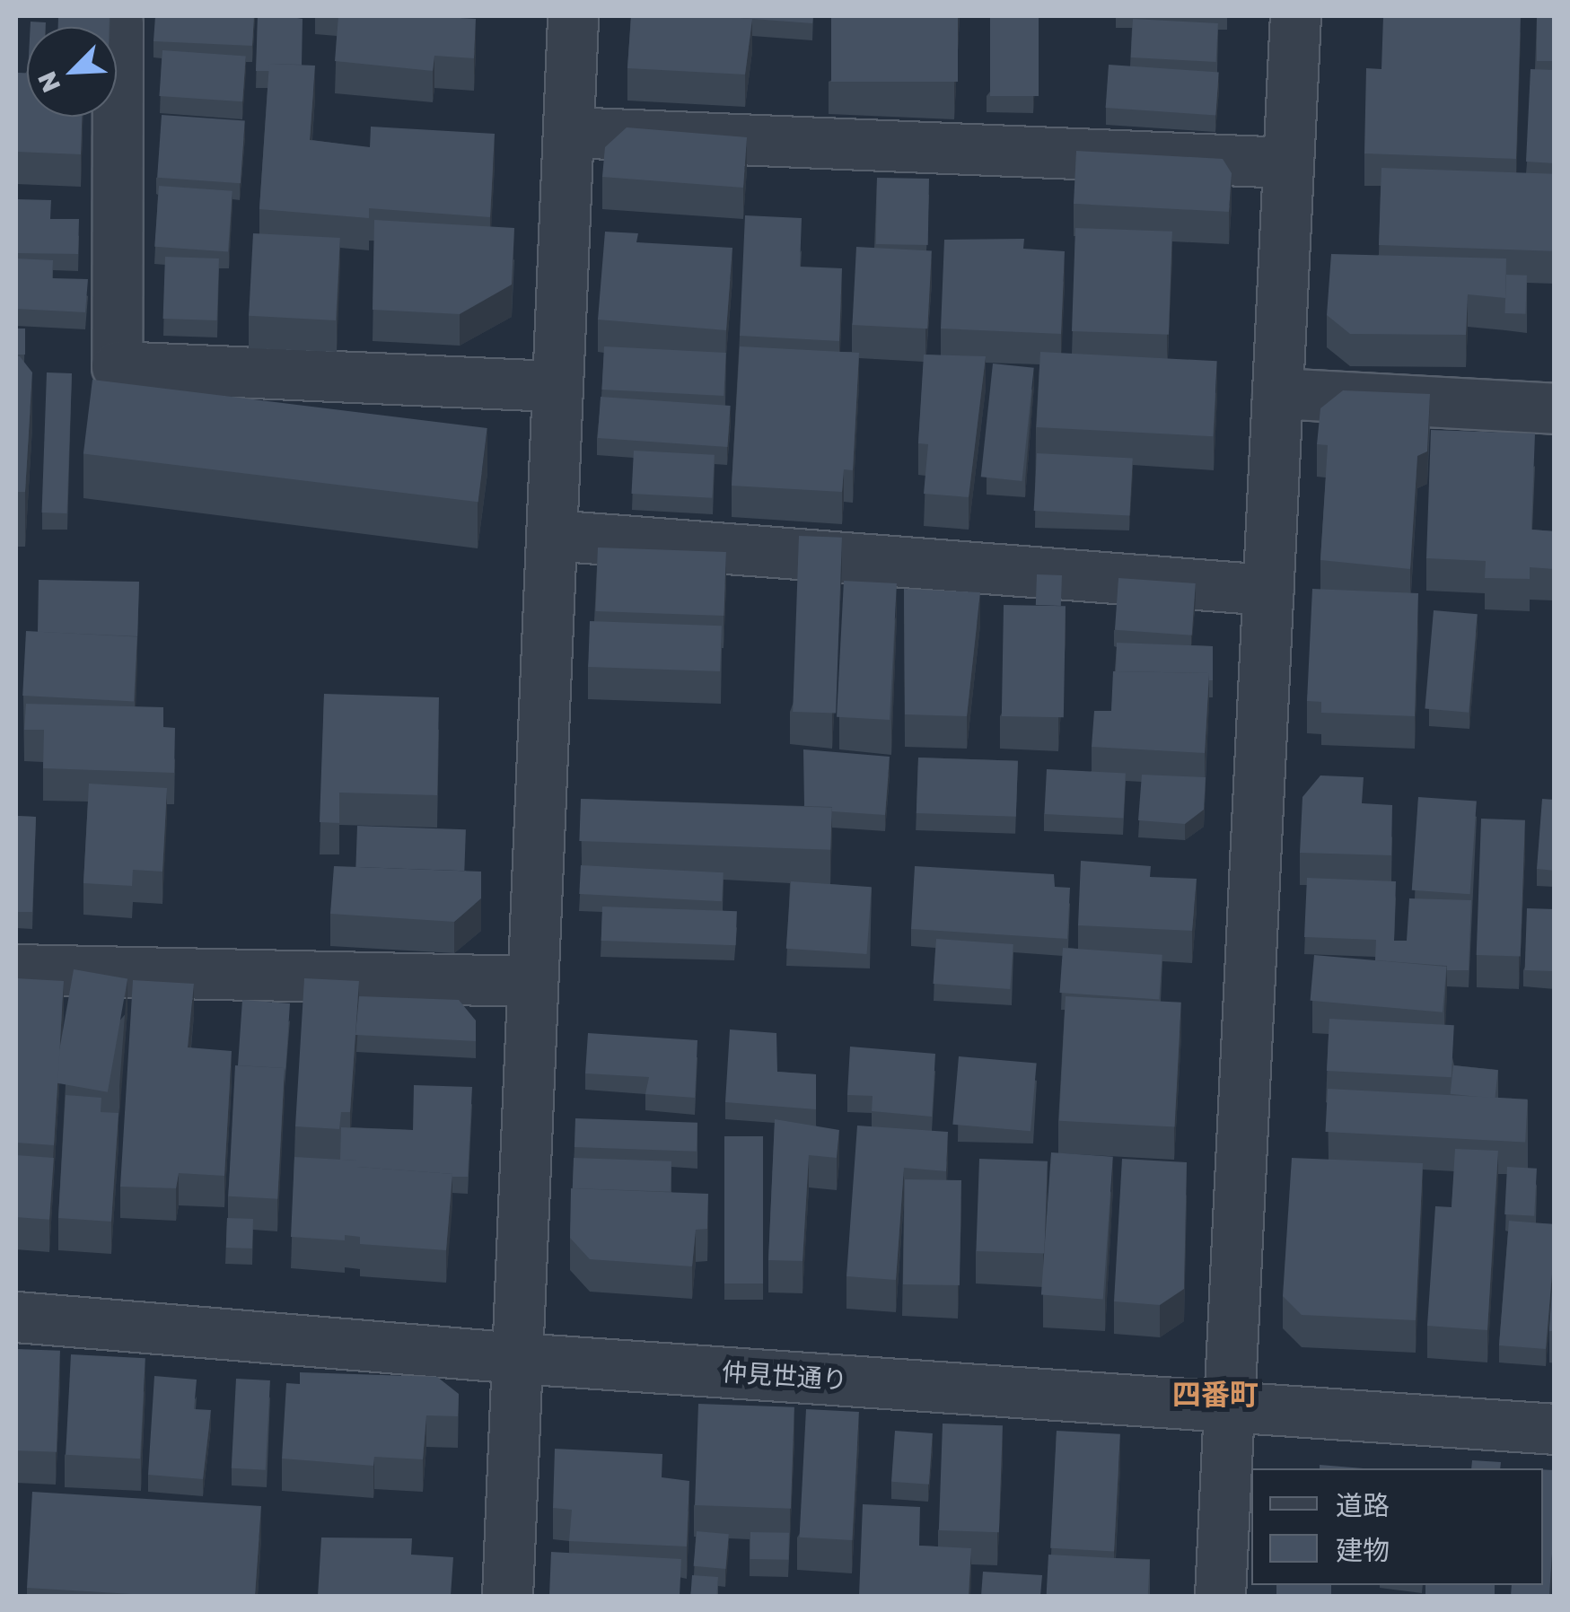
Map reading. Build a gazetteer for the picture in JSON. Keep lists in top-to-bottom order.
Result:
{
  "streets": {
    "street": ["仲見世通り"]
  },
  "districts": ["四番町"],
  "legend": ["道路", "建物"],
  "north": "bottom left"
}
